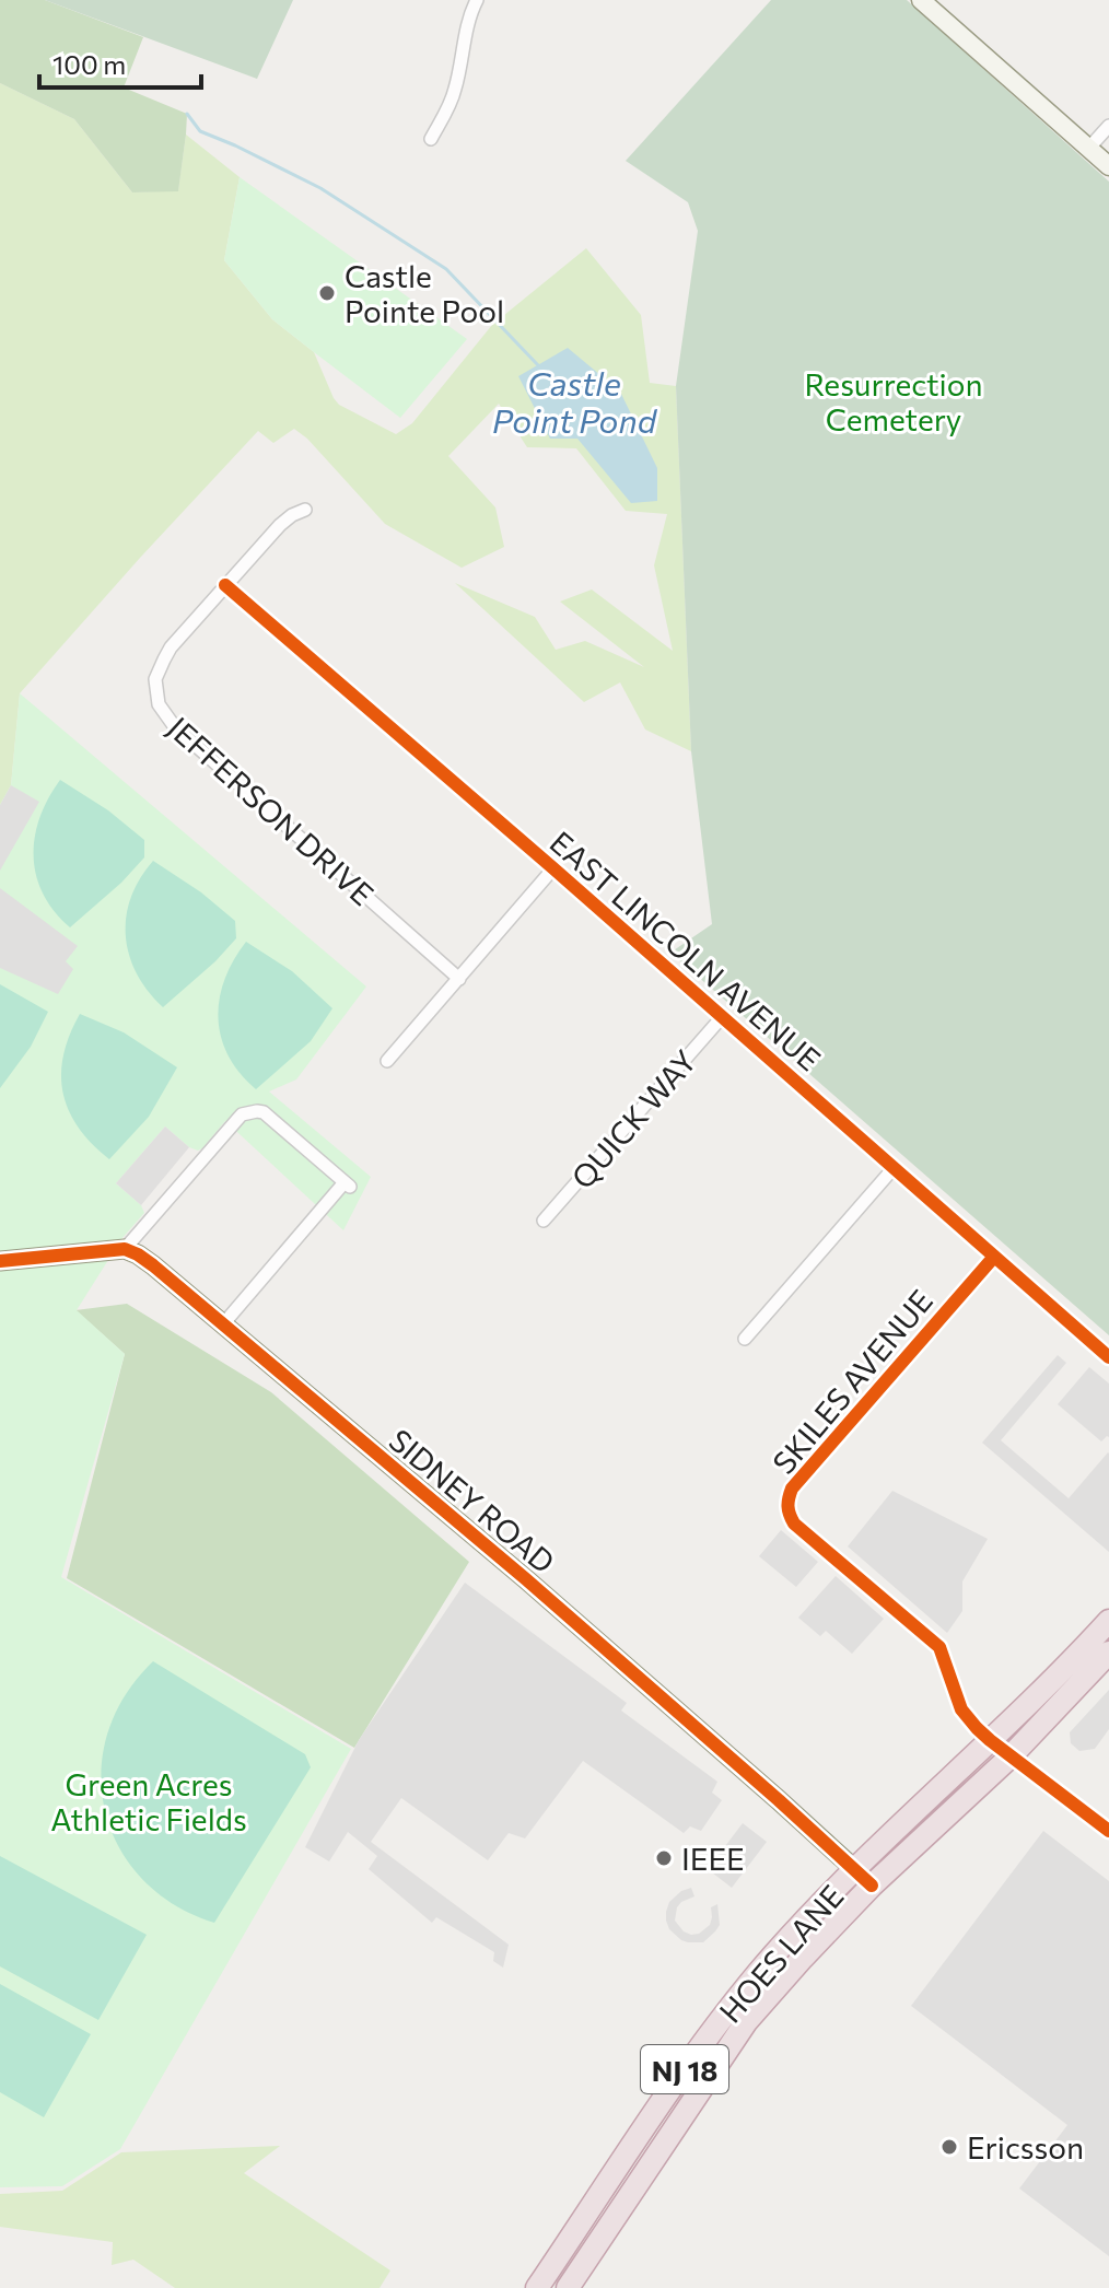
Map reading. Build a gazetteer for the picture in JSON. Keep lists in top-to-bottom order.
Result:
{
  "streets": {
    "highway": ["HOES LANE", "NJ 18"],
    "street": [
      "JEFFERSON DRIVE",
      "EAST LINCOLN AVENUE",
      "QUICK WAY",
      "SKILES AVENUE",
      "SIDNEY ROAD"
    ]
  },
  "crossings": [
    ["JEFFERSON DRIVE", "EAST LINCOLN AVENUE"],
    ["EAST LINCOLN AVENUE", "QUICK WAY"],
    ["EAST LINCOLN AVENUE", "SKILES AVENUE"],
    ["SKILES AVENUE", "HOES LANE"],
    ["SIDNEY ROAD", "HOES LANE"]
  ],
  "water": ["Castle Point Pond"],
  "parks": ["Resurrection Cemetery", "Green Acres Athletic Fields"],
  "places": ["Castle Pointe Pool", "IEEE", "Ericsson"],
  "scale_bar": "100 m"
}
